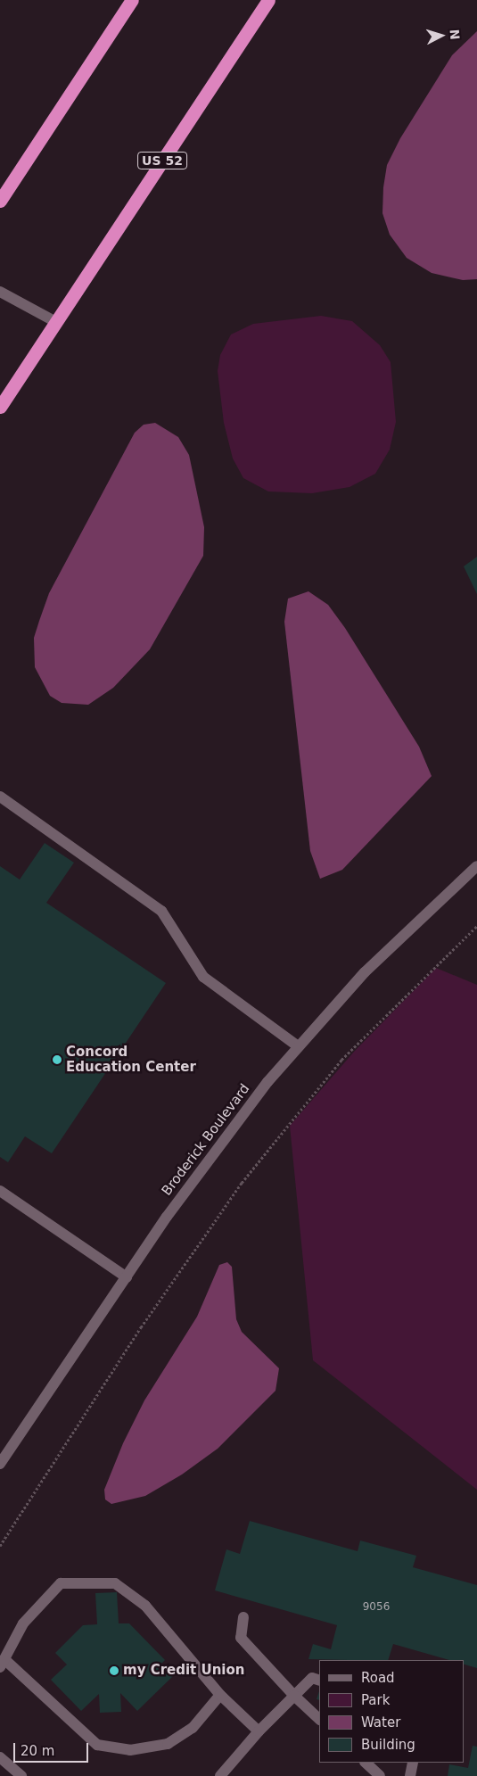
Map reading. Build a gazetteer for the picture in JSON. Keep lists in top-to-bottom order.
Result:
{
  "streets": {
    "highway": ["US 52"],
    "street": ["Broderick Boulevard"]
  },
  "places": ["Concord Education Center", "my Credit Union"],
  "house_numbers": ["9056"],
  "legend": [
    "Road",
    "Park",
    "Water",
    "Building"
  ],
  "scale_bar": "20 m",
  "north": "right"
}
